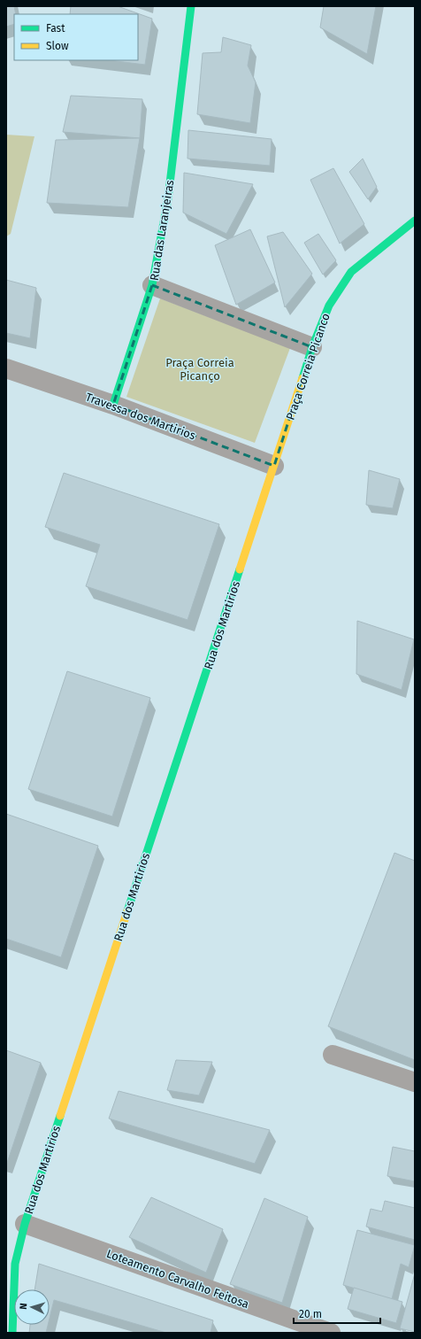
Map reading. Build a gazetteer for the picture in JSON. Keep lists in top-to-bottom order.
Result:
{
  "streets": {
    "street": [
      "Rua das Laranjeiras",
      "Praça Correia Picanco",
      "Travessa dos Martirios",
      "Rua dos Martirios",
      "Loteamento Carvalho Feitosa"
    ]
  },
  "crossings": [
    ["Rua das Laranjeiras", "Praça Correia Picanco"],
    ["Praça Correia Picanco", "Travessa dos Martirios"],
    ["Praça Correia Picanco", "Rua dos Martirios"],
    ["Travessa dos Martirios", "Rua dos Martirios"],
    ["Rua dos Martirios", "Loteamento Carvalho Feitosa"]
  ],
  "parks": ["Praça Correia Picanço"],
  "legend": ["Fast", "Slow"],
  "scale_bar": "20 m",
  "north": "left"
}
